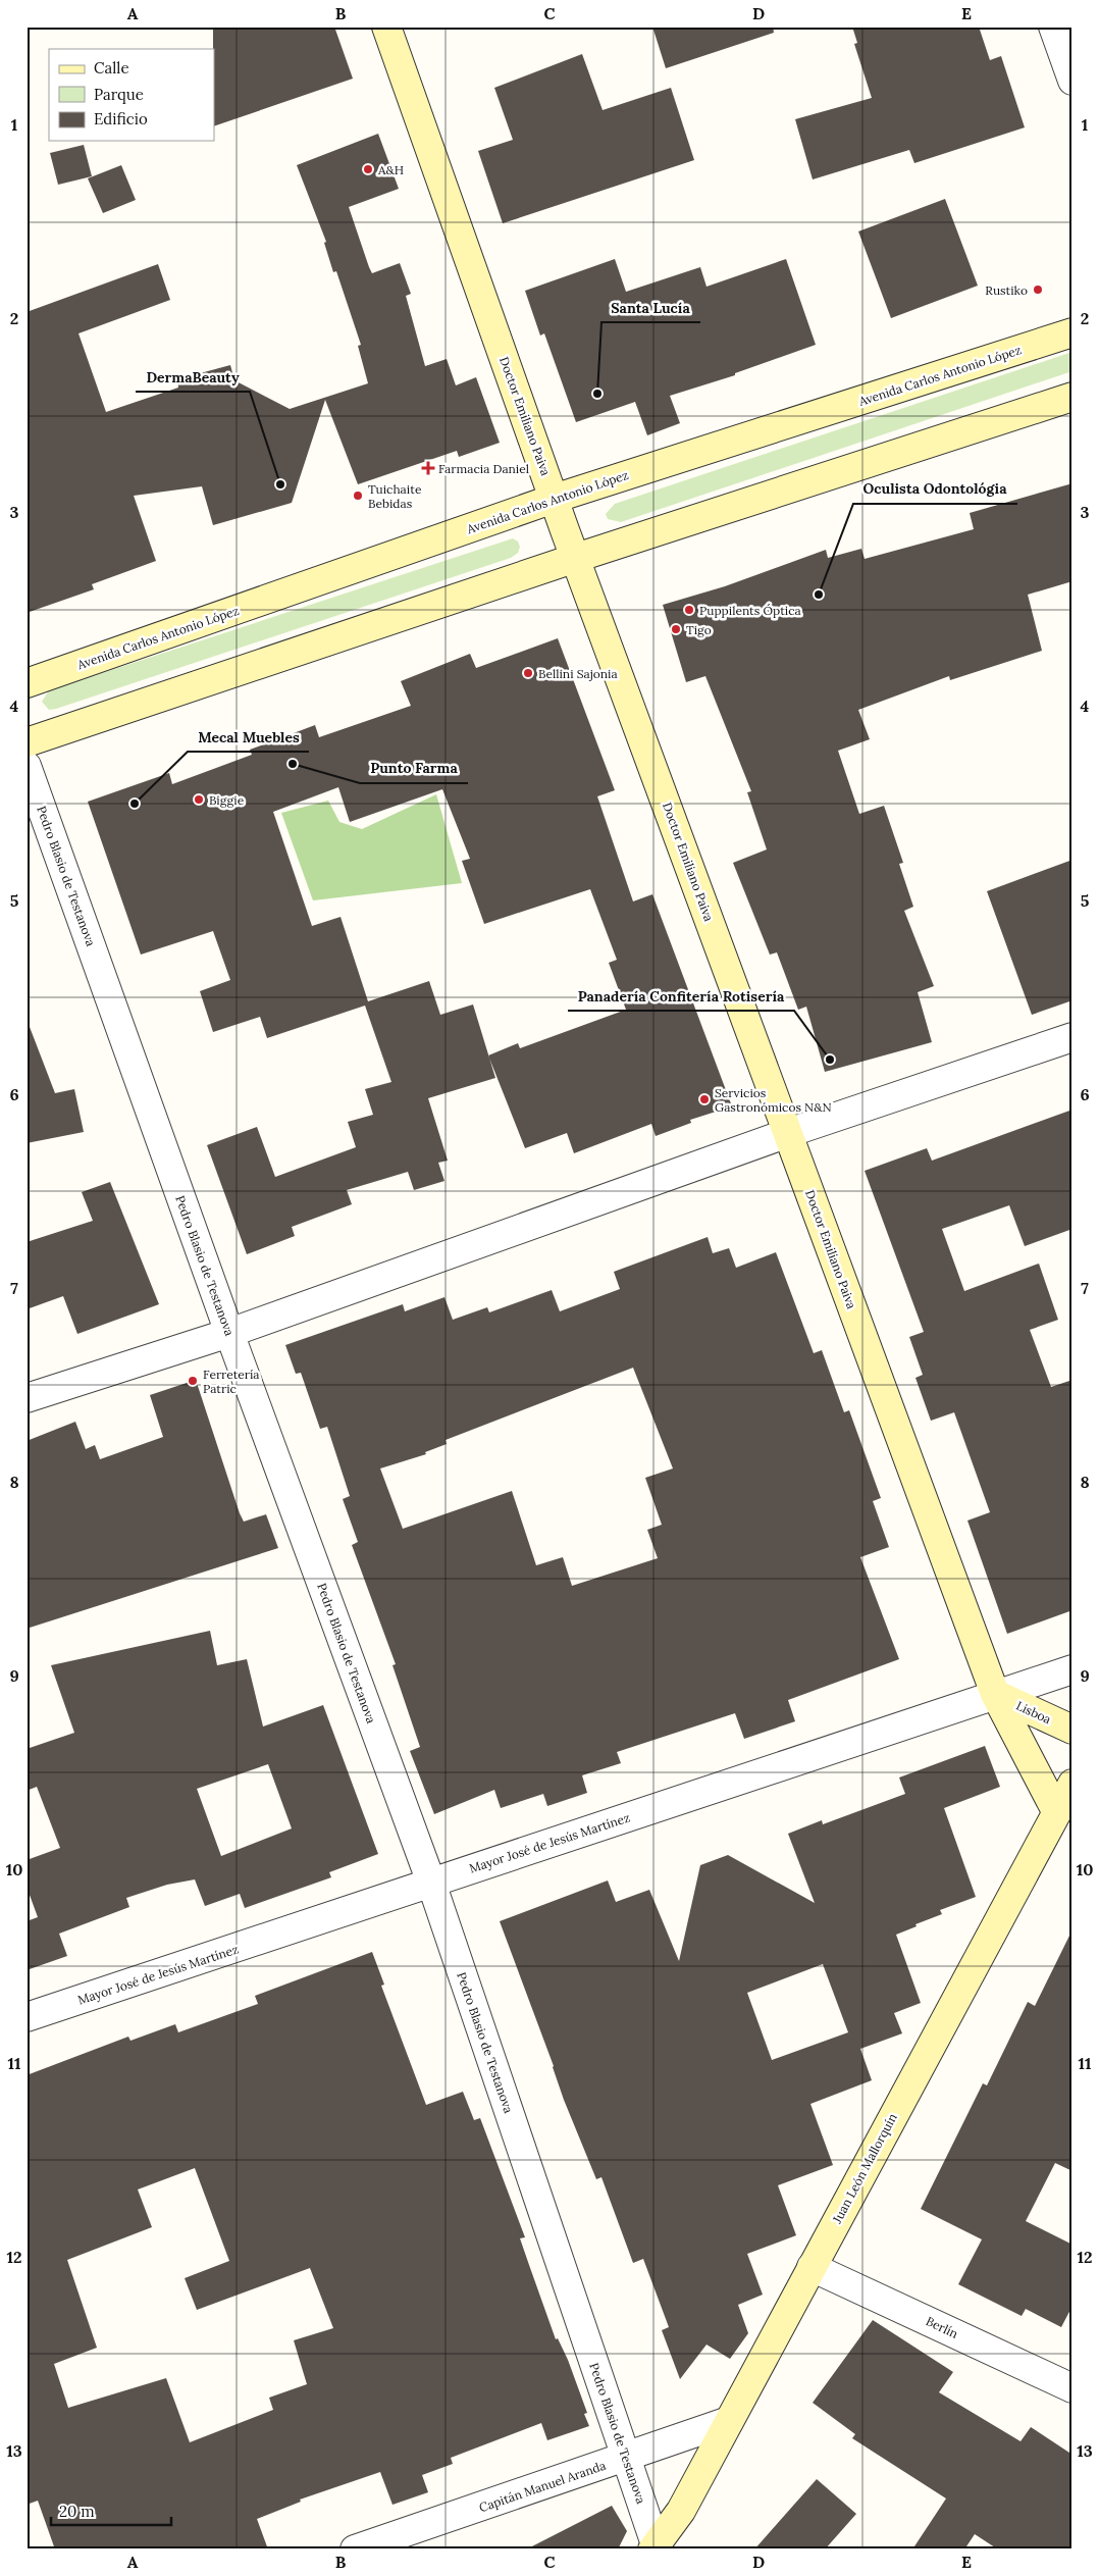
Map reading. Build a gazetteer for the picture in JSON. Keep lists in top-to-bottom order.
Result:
{
  "streets": {
    "street": [
      "Avenida Carlos Antonio López",
      "Doctor Emiliano Paiva",
      "Pedro Blasio de Testanova",
      "Lisboa",
      "Mayor José de Jesús Martínez",
      "Juan León Mallorquín",
      "Berlín",
      "Capitán Manuel Aranda"
    ]
  },
  "crossings": [
    ["Avenida Carlos Antonio López", "Doctor Emiliano Paiva"],
    ["Doctor Emiliano Paiva", "Lisboa"],
    ["Doctor Emiliano Paiva", "Mayor José de Jesús Martínez"],
    ["Doctor Emiliano Paiva", "Juan León Mallorquín"],
    ["Pedro Blasio de Testanova", "Mayor José de Jesús Martínez"],
    ["Pedro Blasio de Testanova", "Juan León Mallorquín"],
    ["Pedro Blasio de Testanova", "Capitán Manuel Aranda"],
    ["Lisboa", "Mayor José de Jesús Martínez"],
    ["Juan León Mallorquín", "Berlín"],
    ["Juan León Mallorquín", "Capitán Manuel Aranda"]
  ],
  "places": {
    "other": [
      "A&H",
      "Rustiko",
      "Santa Lucía",
      "DermaBeauty",
      "Tuichaite Bebidas",
      "Oculista Odontológia",
      "Puppilents Óptica",
      "Tigo",
      "Bellini Sajonia",
      "Punto Farma",
      "Biggie",
      "Mecal Muebles",
      "Panadería Confitería Rotisería",
      "Servicios Gastronómicos N&N",
      "Ferretería Patric"
    ],
    "health": ["Farmacia Daniel"]
  },
  "legend": ["Calle", "Parque", "Edificio"],
  "scale_bar": "20 m",
  "grid": {
    "columns": [
      "A",
      "B",
      "C",
      "D",
      "E"
    ],
    "rows": [
      "1",
      "2",
      "3",
      "4",
      "5",
      "6",
      "7",
      "8",
      "9",
      "10",
      "11",
      "12",
      "13"
    ]
  }
}
